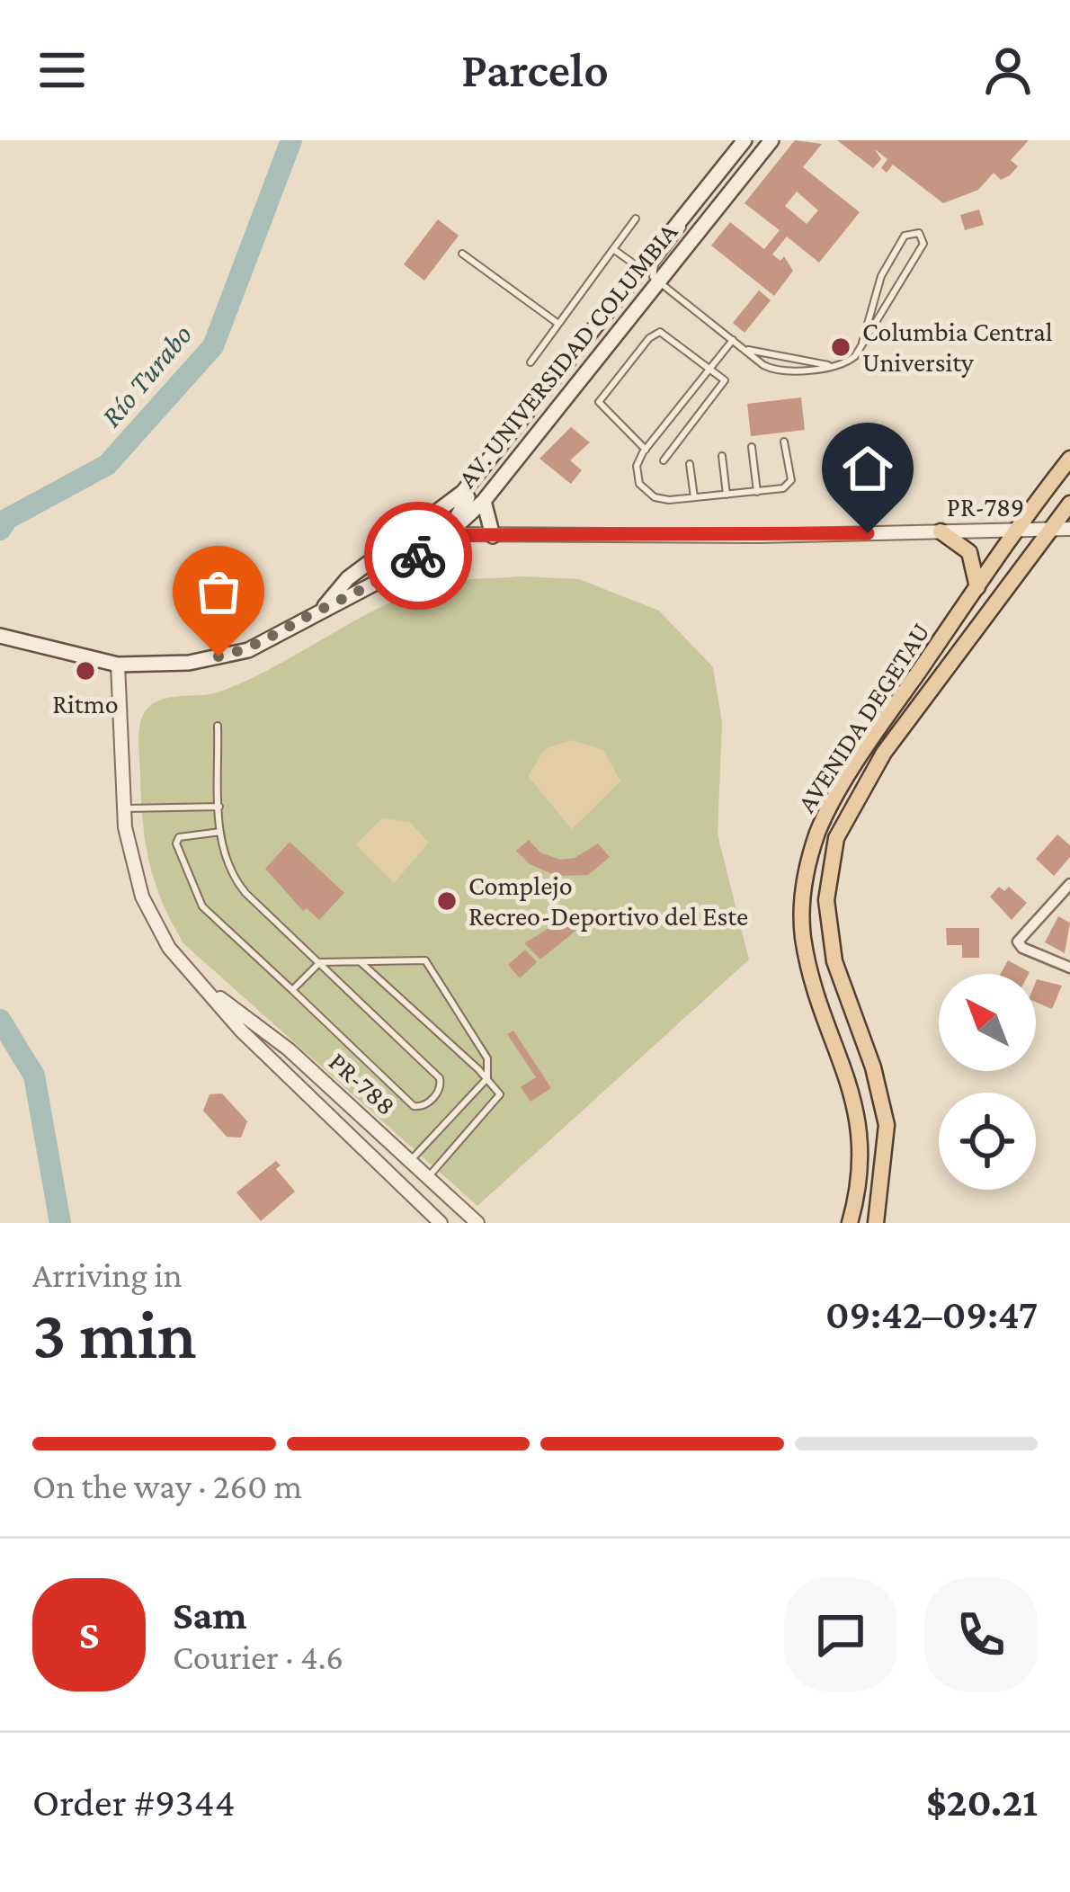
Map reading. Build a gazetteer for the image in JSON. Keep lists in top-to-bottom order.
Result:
{
  "streets": {
    "main road": ["AV. UNIVERSIDAD COLUMBIA", "AVENIDA DEGETAU"],
    "street": ["PR-789", "PR-788"]
  },
  "crossings": [
    ["AV. UNIVERSIDAD COLUMBIA", "PR-789"],
    ["AV. UNIVERSIDAD COLUMBIA", "PR-788"],
    ["PR-789", "AVENIDA DEGETAU"]
  ],
  "water": ["Río Turabo"],
  "places": ["Columbia Central University", "Ritmo", "Complejo Recreo-Deportivo del Este"],
  "north": "top left",
  "page": {
    "header": "Parcelo",
    "heading": ["3 min", "Arriving in", "09:42–09:47"],
    "panel": [
      "Sam",
      "Courier · 4.6",
      "Order #9344",
      "$20.21"
    ],
    "bar": "On the way · 260 m",
    "round": "S"
  }
}
